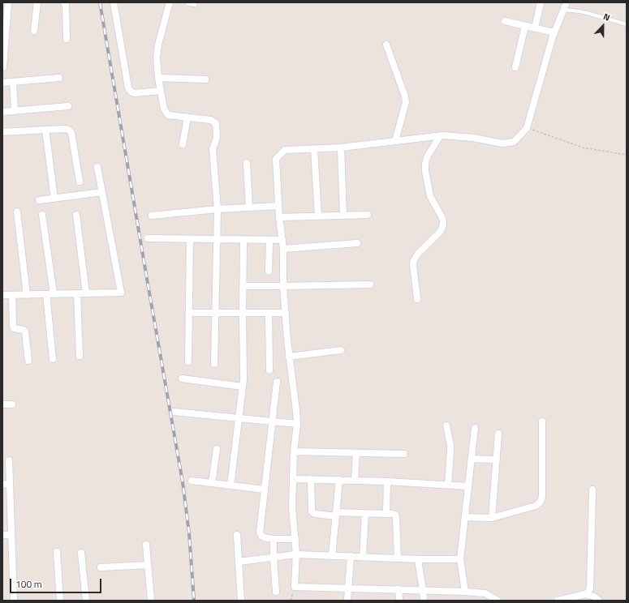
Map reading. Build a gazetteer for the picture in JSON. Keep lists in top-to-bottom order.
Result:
{
  "scale_bar": "100 m",
  "north": "top"
}
